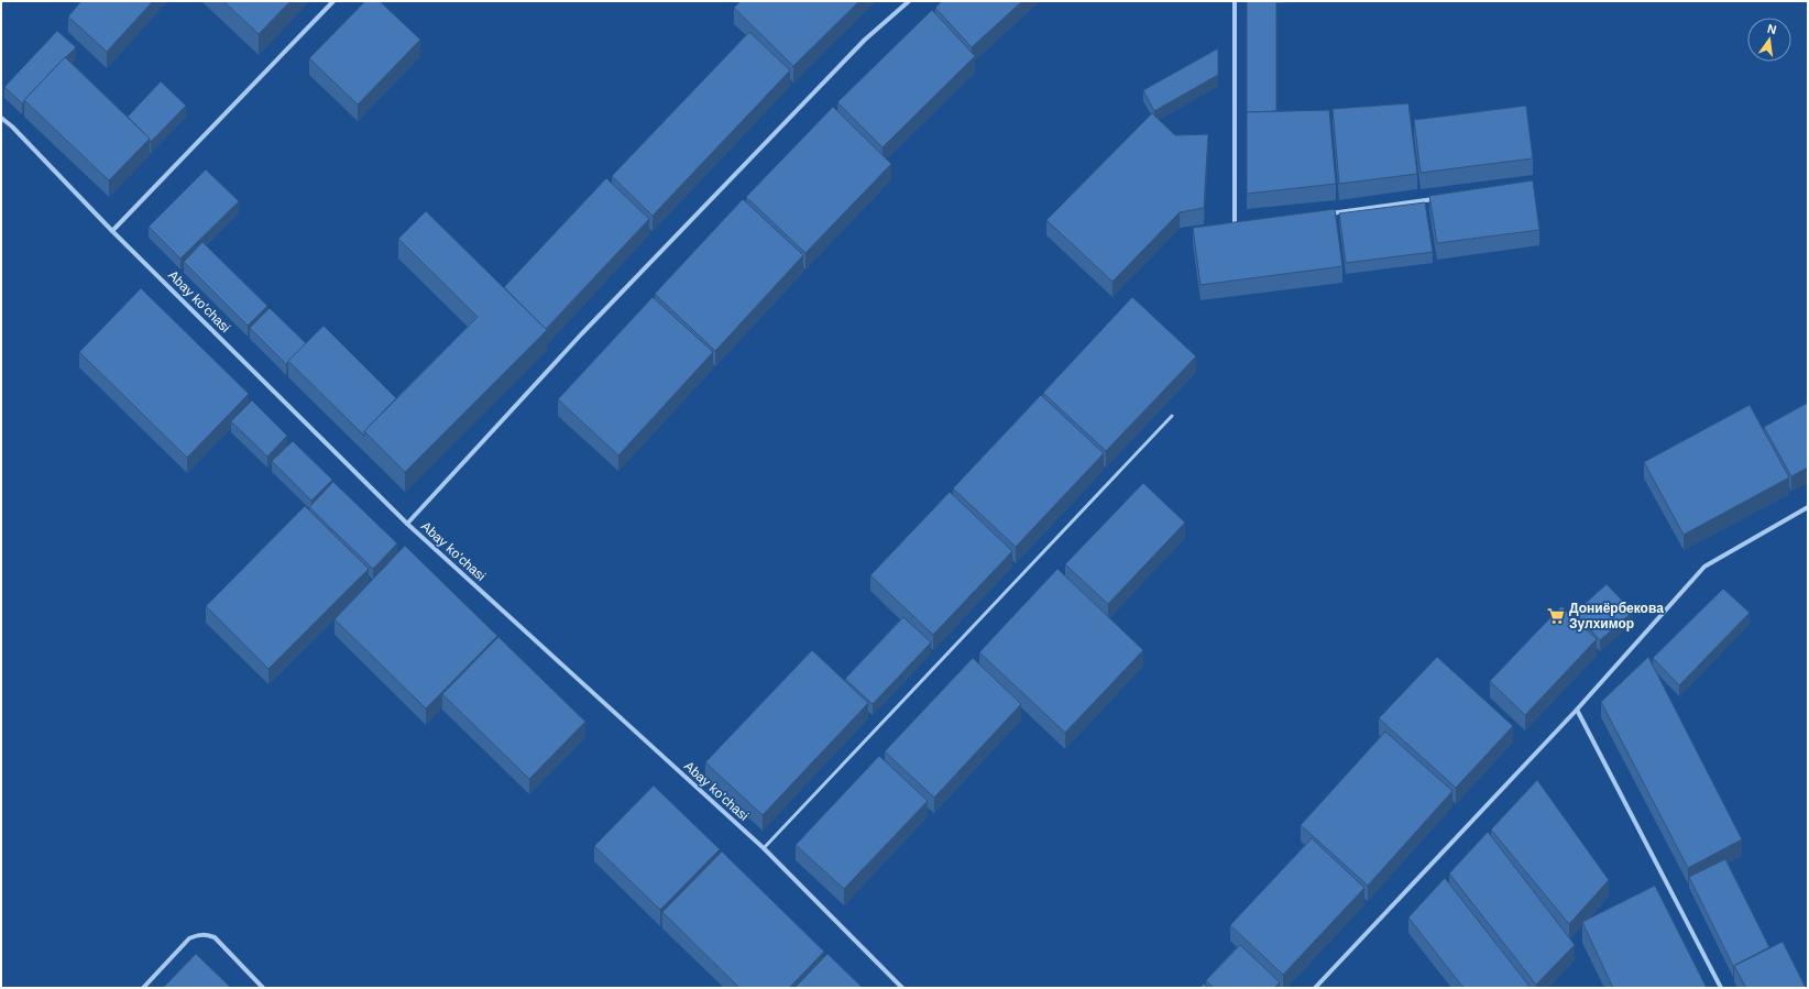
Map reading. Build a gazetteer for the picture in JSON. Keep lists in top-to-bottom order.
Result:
{
  "streets": {
    "street": ["Abay ko'chasi"]
  },
  "places": {
    "supermarket": ["Дониёрбекова Зулхимор"]
  },
  "north": "top"
}
